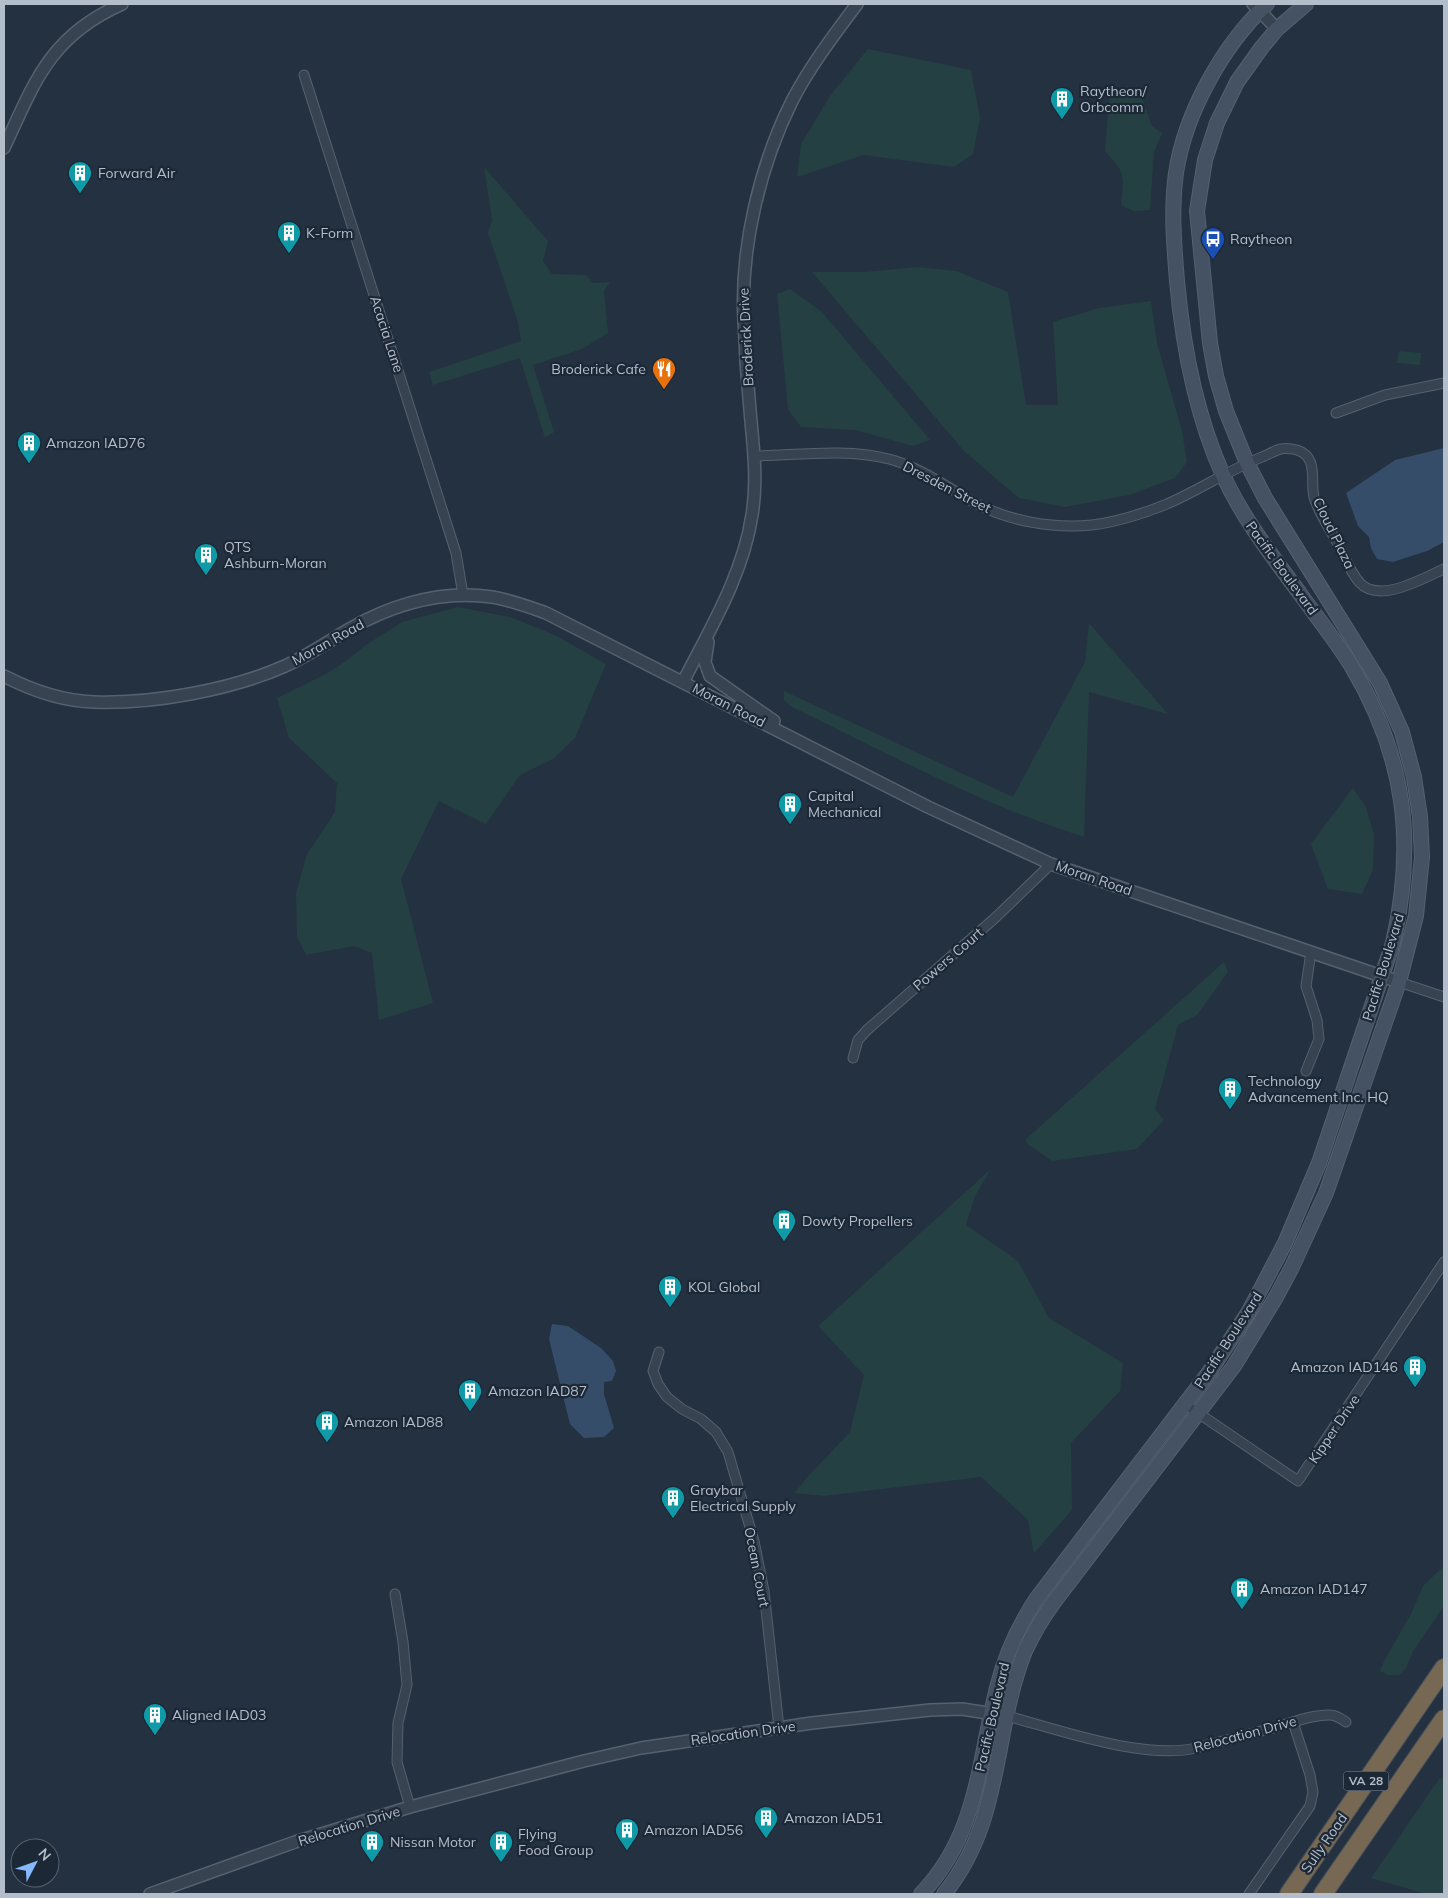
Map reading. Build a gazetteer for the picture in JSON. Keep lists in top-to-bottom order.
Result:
{
  "streets": {
    "highway": ["VA 28", "Sully Road"],
    "main road": ["Pacific Boulevard"],
    "street": [
      "Acacia Lane",
      "Broderick Drive",
      "Dresden Street",
      "Cloud Plaza",
      "Moran Road",
      "Powers Court",
      "Kipper Drive",
      "Ocean Court",
      "Relocation Drive"
    ]
  },
  "crossings": [
    ["Acacia Lane", "Moran Road"],
    ["Broderick Drive", "Dresden Street"],
    ["Broderick Drive", "Moran Road"],
    ["Dresden Street", "Cloud Plaza"],
    ["Dresden Street", "Pacific Boulevard"],
    ["Cloud Plaza", "Pacific Boulevard"],
    ["Pacific Boulevard", "Moran Road"],
    ["Pacific Boulevard", "Kipper Drive"],
    ["Pacific Boulevard", "Relocation Drive"],
    ["Moran Road", "Powers Court"],
    ["Ocean Court", "Relocation Drive"]
  ],
  "places": {
    "building": [
      "Raytheon/ Orbcomm",
      "Forward Air",
      "K-Form",
      "Amazon IAD76",
      "QTS Ashburn-Moran",
      "Capital Mechanical",
      "Technology Advancement Inc. HQ",
      "Dowty Propellers",
      "KOL Global",
      "Amazon IAD146",
      "Amazon IAD87",
      "Amazon IAD88",
      "Graybar Electrical Supply",
      "Amazon IAD147",
      "Aligned IAD03",
      "Amazon IAD51",
      "Amazon IAD56",
      "Nissan Motor",
      "Flying Food Group"
    ],
    "bus stop": ["Raytheon"],
    "restaurant": ["Broderick Cafe"]
  },
  "north": "top right"
}
